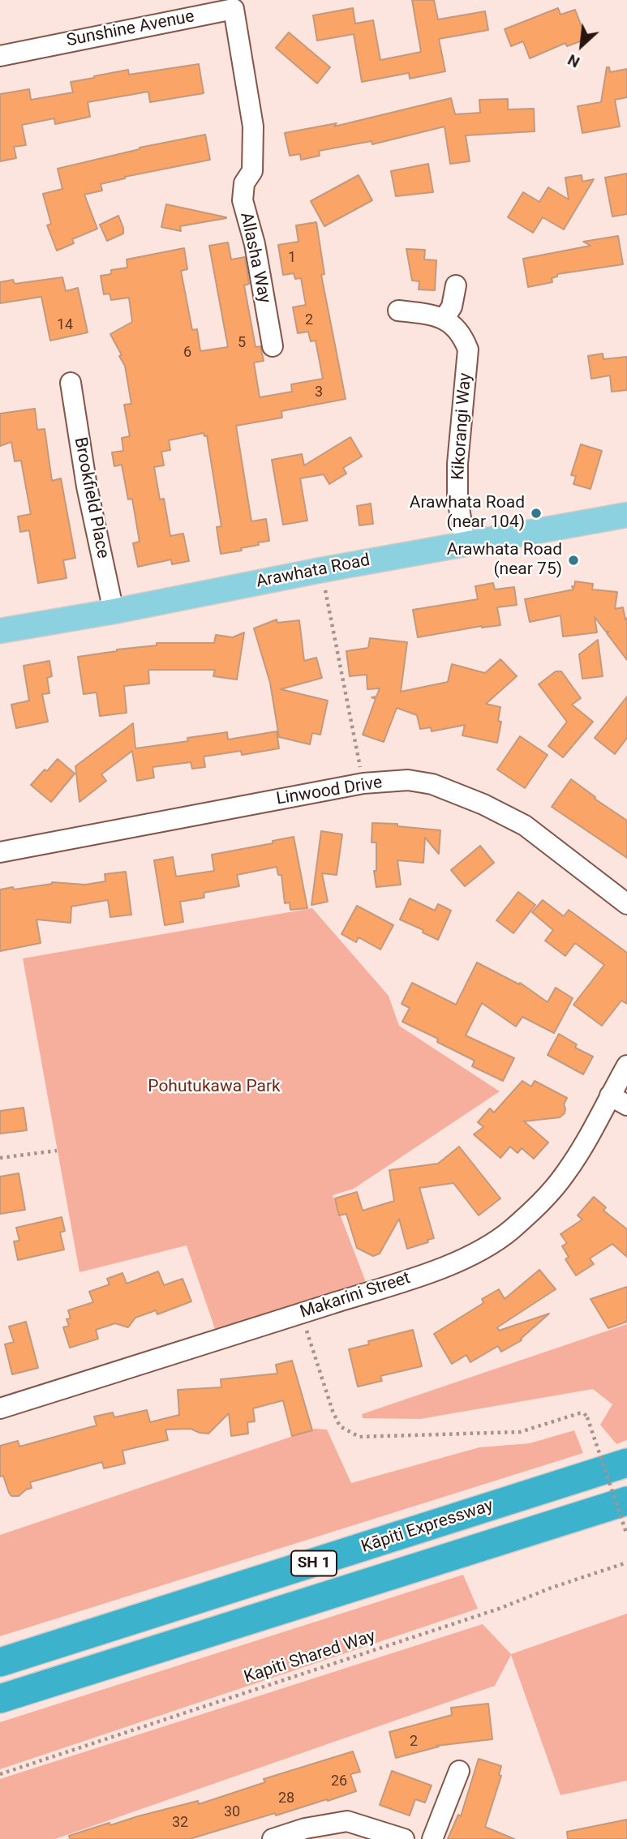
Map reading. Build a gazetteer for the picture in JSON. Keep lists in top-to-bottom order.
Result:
{
  "streets": {
    "highway": ["Kāpiti Expressway", "SH 1"],
    "main road": ["Arawhata Road"],
    "street": [
      "Sunshine Avenue",
      "Allasha Way",
      "Kikorangi Way",
      "Brookfield Place",
      "Linwood Drive",
      "Makarini Street"
    ],
    "path": ["Kapiti Shared Way"]
  },
  "crossings": [
    ["Sunshine Avenue", "Allasha Way"],
    ["Kikorangi Way", "Arawhata Road"],
    ["Brookfield Place", "Arawhata Road"]
  ],
  "parks": ["Pohutukawa Park"],
  "places": ["Arawhata Road (near 104)", "Arawhata Road (near 75)"],
  "house_numbers": [
    "1",
    "2",
    "14",
    "5",
    "6",
    "3",
    "2",
    "26",
    "28",
    "30",
    "32"
  ],
  "north": "bottom left"
}
